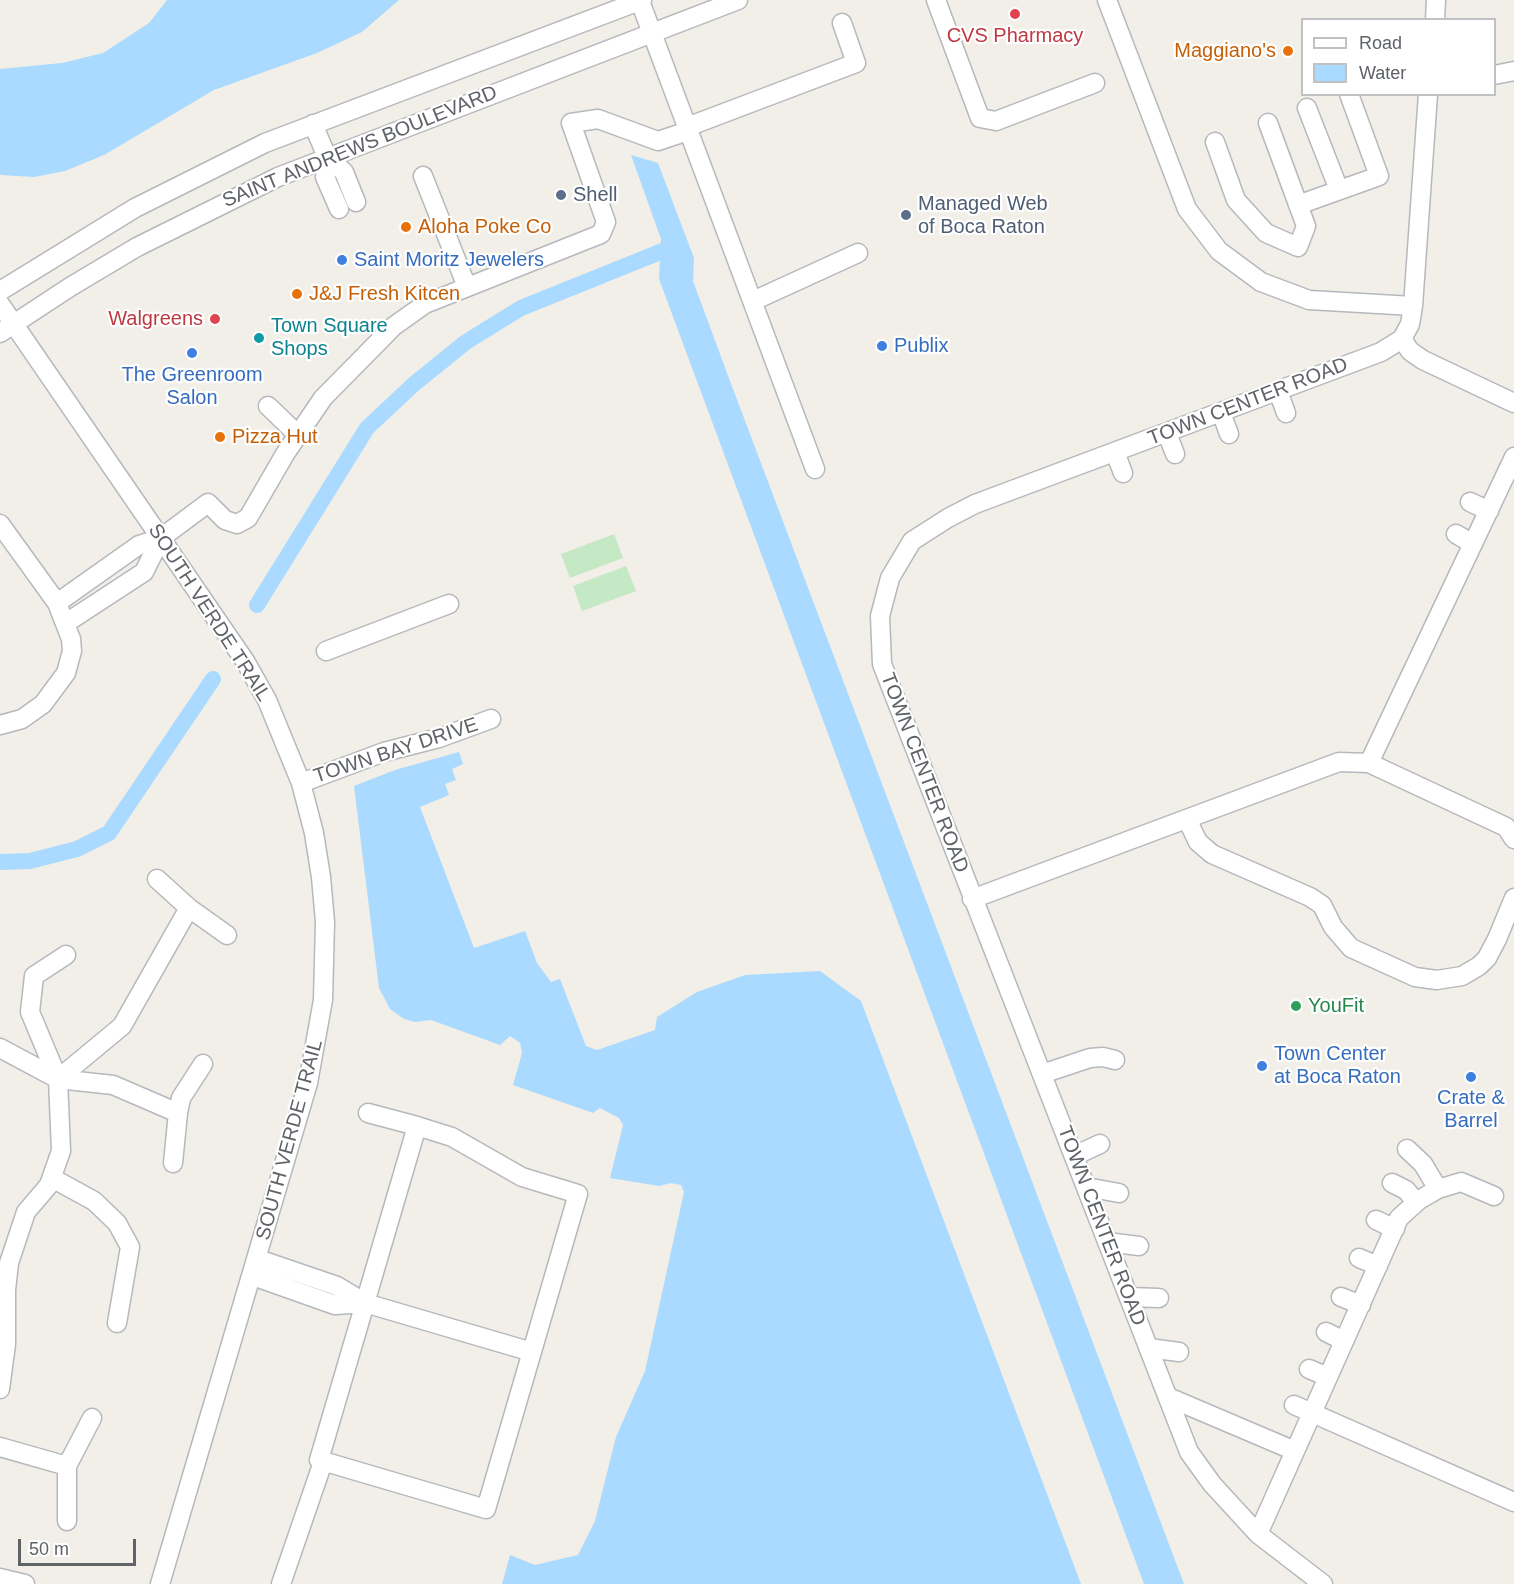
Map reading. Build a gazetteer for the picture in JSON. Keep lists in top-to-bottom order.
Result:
{
  "streets": {
    "street": [
      "SAINT ANDREWS BOULEVARD",
      "TOWN CENTER ROAD",
      "SOUTH VERDE TRAIL",
      "TOWN BAY DRIVE"
    ]
  },
  "crossings": [
    ["SAINT ANDREWS BOULEVARD", "SOUTH VERDE TRAIL"],
    ["SOUTH VERDE TRAIL", "TOWN BAY DRIVE"]
  ],
  "places": [
    "CVS Pharmacy",
    "Maggiano's",
    "Shell",
    "Managed Web of Boca Raton",
    "Aloha Poke Co",
    "Saint Moritz Jewelers",
    "J&J Fresh Kitcen",
    "Walgreens",
    "Town Square Shops",
    "Publix",
    "The Greenroom Salon",
    "Pizza Hut",
    "YouFit",
    "Town Center at Boca Raton",
    "Crate & Barrel"
  ],
  "legend": ["Road", "Water"],
  "scale_bar": "50 m"
}
